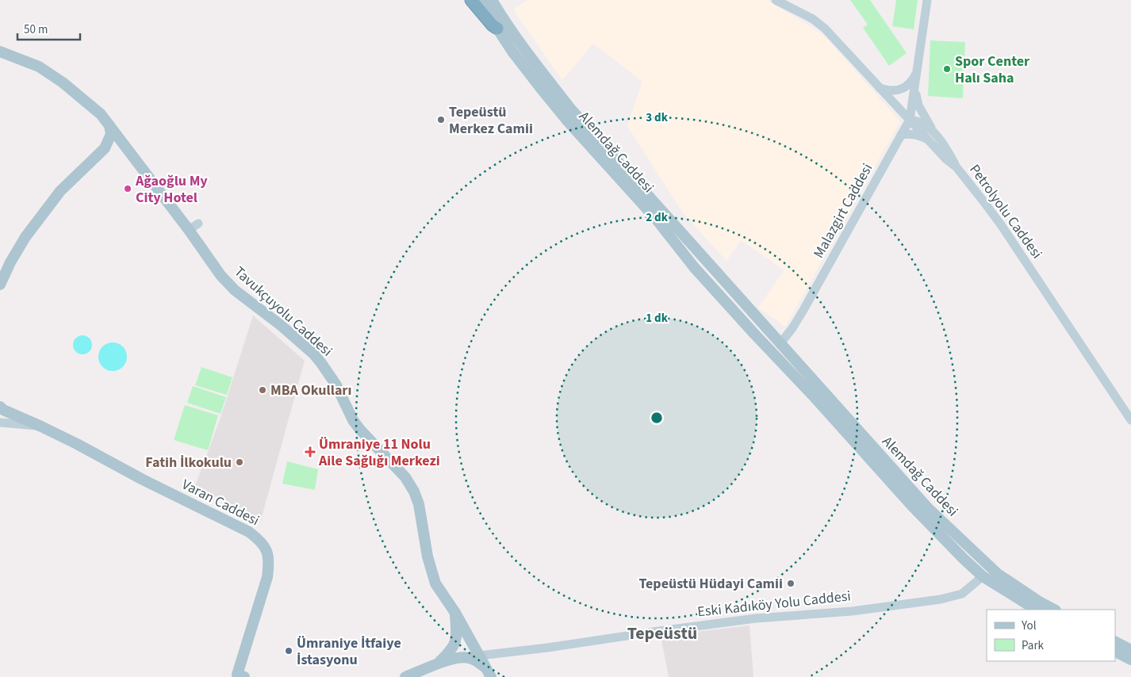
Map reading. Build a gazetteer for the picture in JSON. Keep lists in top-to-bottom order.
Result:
{
  "streets": {
    "main road": [
      "Alemdağ Caddesi",
      "Malazgirt Caddesi",
      "Petrolyolu Caddesi",
      "Tavukçuyolu Caddesi",
      "Varan Caddesi",
      "Eski Kadıköy Yolu Caddesi"
    ]
  },
  "crossings": [
    ["Alemdağ Caddesi", "Malazgirt Caddesi"],
    ["Alemdağ Caddesi", "Eski Kadıköy Yolu Caddesi"],
    ["Malazgirt Caddesi", "Petrolyolu Caddesi"],
    ["Tavukçuyolu Caddesi", "Eski Kadıköy Yolu Caddesi"]
  ],
  "districts": ["Tepeüstü"],
  "places": {
    "other": [
      "Spor Center Halı Saha",
      "Tepeüstü Merkez Camii",
      "Ağaoğlu My City Hotel",
      "MBA Okulları",
      "Fatih İlkokulu",
      "Tepeüstü Hüdayi Camii",
      "Ümraniye İtfaiye İstasyonu"
    ],
    "health": ["Ümraniye 11 Nolu Aile Sağlığı Merkezi"]
  },
  "legend": ["Yol", "Park"],
  "scale_bar": "50 m",
  "rings": ["3 dk", "2 dk", "1 dk"]
}
